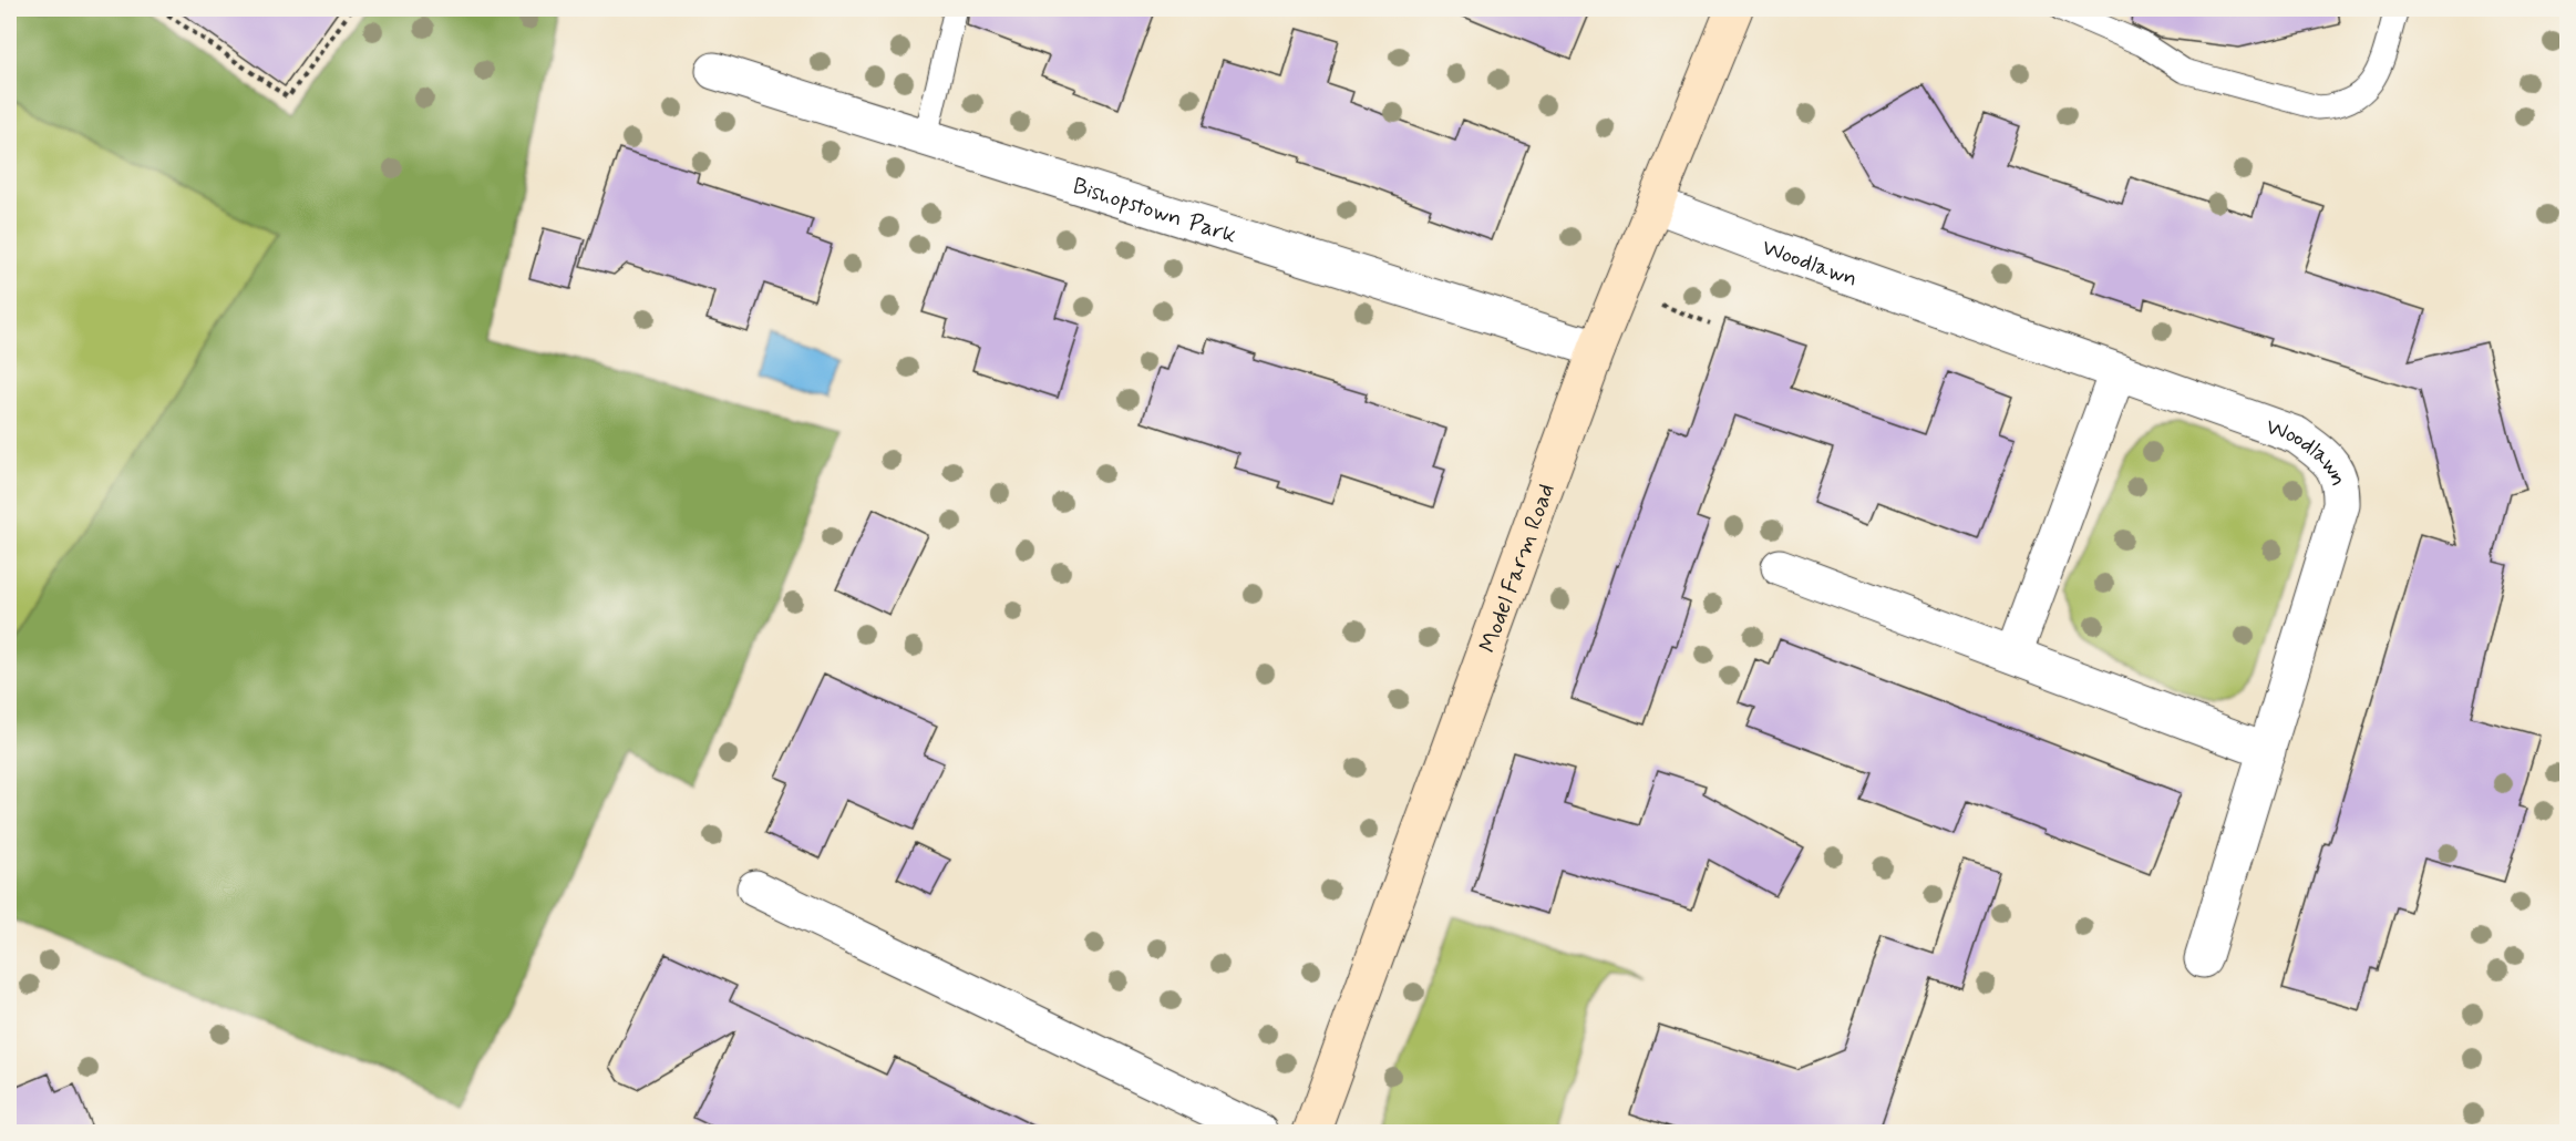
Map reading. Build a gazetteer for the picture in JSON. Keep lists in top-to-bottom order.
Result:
{
  "streets": {
    "main road": ["Model Farm Road"],
    "street": ["Bishopstown Park", "Woodlawn"]
  },
  "crossings": [
    ["Bishopstown Park", "Model Farm Road"],
    ["Woodlawn", "Model Farm Road"]
  ]
}
